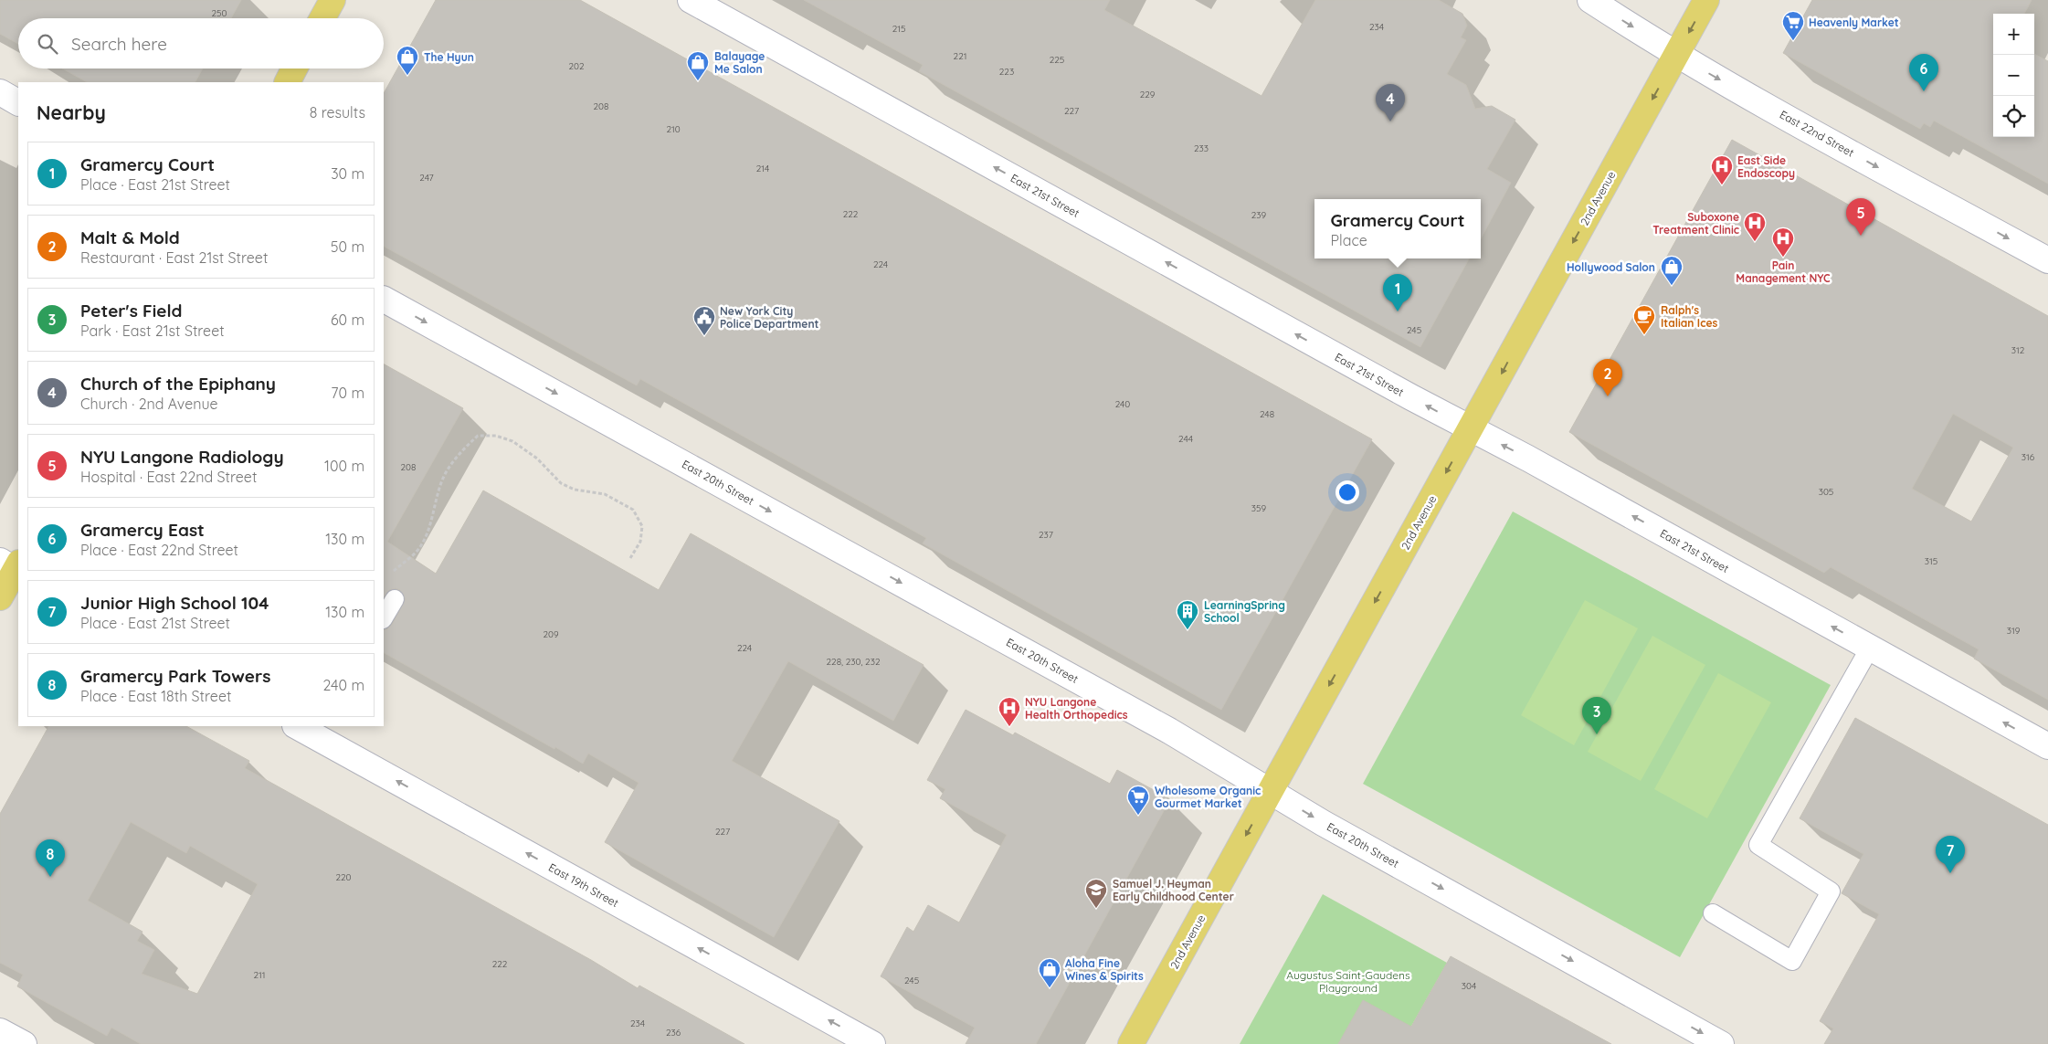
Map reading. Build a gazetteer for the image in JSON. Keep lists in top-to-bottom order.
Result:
{
  "streets": {
    "main road": ["2nd Avenue"],
    "street": [
      "East 22nd Street",
      "East 21st Street",
      "East 20th Street",
      "East 19th Street"
    ]
  },
  "crossings": [
    ["East 22nd Street", "2nd Avenue"],
    ["East 21st Street", "2nd Avenue"],
    ["2nd Avenue", "East 20th Street"]
  ],
  "one_way": [
    "East 22nd Street",
    "East 21st Street",
    "2nd Avenue",
    "East 20th Street",
    "East 19th Street"
  ],
  "parks": ["Augustus Saint-Gaudens Playground"],
  "places": {
    "supermarket": ["Heavenly Market", "Wholesome Organic Gourmet Market"],
    "shop": [
      "The Hyun",
      "Balayage Me Salon",
      "Hollywood Salon",
      "Aloha Fine Wines & Spirits"
    ],
    "hospital": [
      "East Side Endoscopy",
      "Suboxone Treatment Clinic",
      "Pain Management NYC",
      "NYU Langone Health Orthopedics"
    ],
    "cafe": ["Ralph's Italian Ices"],
    "public building": ["New York City Police Department"],
    "building": ["LearningSpring School"],
    "school or university": ["Samuel J. Heyman Early Childhood Center"]
  },
  "house_numbers": [
    "250",
    "234",
    "215",
    "221",
    "225",
    "202",
    "223",
    "229",
    "208",
    "227",
    "210",
    "233",
    "214",
    "247",
    "222",
    "239",
    "224",
    "245",
    "312",
    "240",
    "248",
    "244",
    "316",
    "208",
    "305",
    "359",
    "237",
    "315",
    "319",
    "209",
    "224",
    "228, 230, 232",
    "227",
    "220",
    "222",
    "211",
    "245",
    "304",
    "234",
    "236"
  ],
  "page": {
    "map_buttons": ["+", "−"],
    "search": "Search here",
    "pins": [
      "6",
      "4",
      "5",
      "1",
      "2",
      "3",
      "7",
      "8"
    ],
    "heading": ["Nearby", "8 results"],
    "list": [
      {
        "mark": "1",
        "name": "Gramercy Court",
        "note": "Place · East 21st Street",
        "value": "30 m"
      },
      {
        "mark": "2",
        "name": "Malt & Mold",
        "note": "Restaurant · East 21st Street",
        "value": "50 m"
      },
      {
        "mark": "3",
        "name": "Peter's Field",
        "note": "Park · East 21st Street",
        "value": "60 m"
      },
      {
        "mark": "4",
        "name": "Church of the Epiphany",
        "note": "Church · 2nd Avenue",
        "value": "70 m"
      },
      {
        "mark": "5",
        "name": "NYU Langone Radiology",
        "note": "Hospital · East 22nd Street",
        "value": "100 m"
      },
      {
        "mark": "6",
        "name": "Gramercy East",
        "note": "Place · East 22nd Street",
        "value": "130 m"
      },
      {
        "mark": "7",
        "name": "Junior High School 104",
        "note": "Place · East 21st Street",
        "value": "130 m"
      },
      {
        "mark": "8",
        "name": "Gramercy Park Towers",
        "note": "Place · East 18th Street",
        "value": "240 m"
      }
    ],
    "popup": ["Gramercy Court", "Place"]
  }
}
